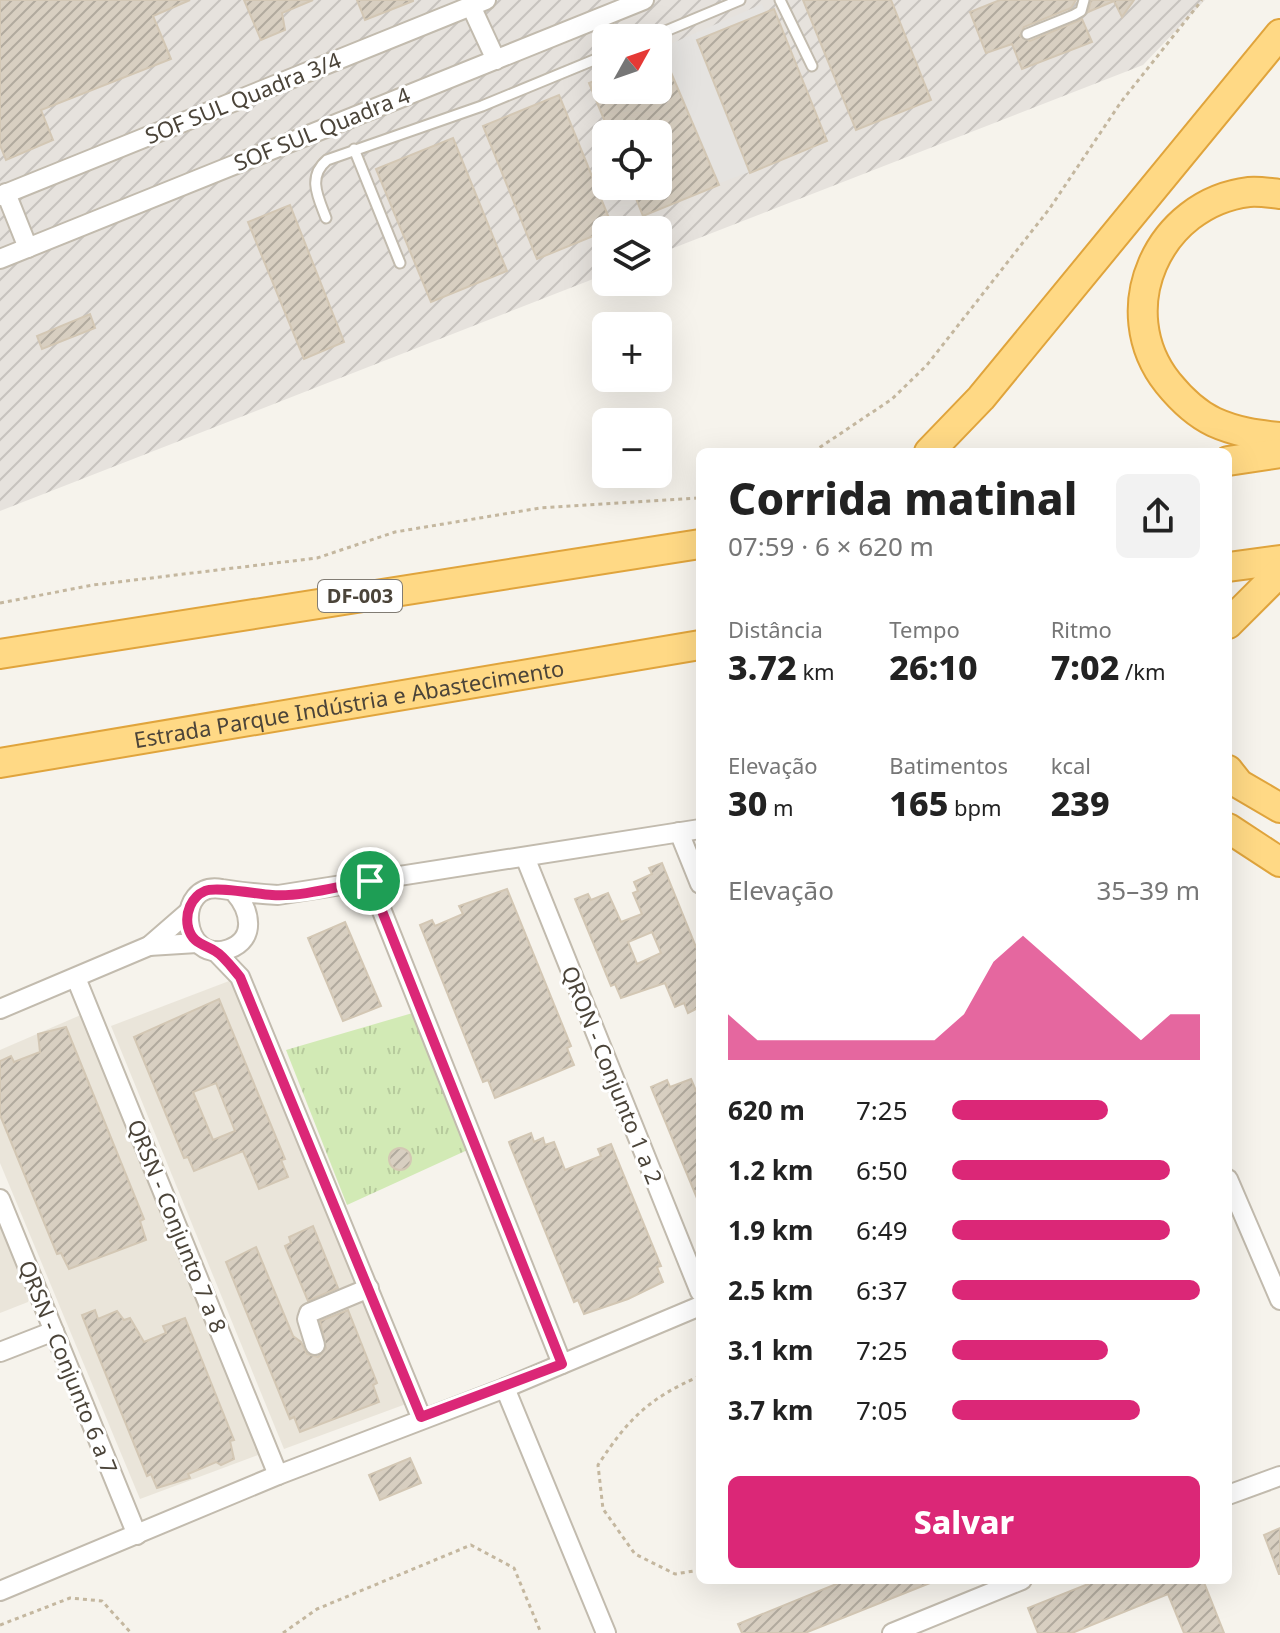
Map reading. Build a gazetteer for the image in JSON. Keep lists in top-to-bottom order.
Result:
{
  "streets": {
    "highway": ["DF-003", "Estrada Parque Indústria e Abastecimento"],
    "street": [
      "SOF SUL Quadra 3/4",
      "SOF SUL Quadra 4",
      "QRON - Conjunto 1 a 2",
      "QRSN - Conjunto 7 a 8",
      "QRSN - Conjunto 6 a 7"
    ]
  },
  "north": "top right",
  "page": {
    "map_buttons": ["+", "−"],
    "heading": ["Corrida matinal", "07:59 · 6 × 620 m"],
    "stats": [
      ["Distância", "3.72 km"],
      ["Tempo", "26:10"],
      ["Ritmo", "7:02 /km"],
      ["Elevação", "30 m"],
      ["Batimentos", "165 bpm"],
      ["kcal", "239"]
    ],
    "chart": ["Elevação", "35–39 m"],
    "list": [
      {
        "name": "620 m",
        "note": "7:25"
      },
      {
        "name": "1.2 km",
        "note": "6:50"
      },
      {
        "name": "1.9 km",
        "note": "6:49"
      },
      {
        "name": "2.5 km",
        "note": "6:37"
      },
      {
        "name": "3.1 km",
        "note": "7:25"
      },
      {
        "name": "3.7 km",
        "note": "7:05"
      }
    ],
    "buttons": "Salvar"
  }
}
